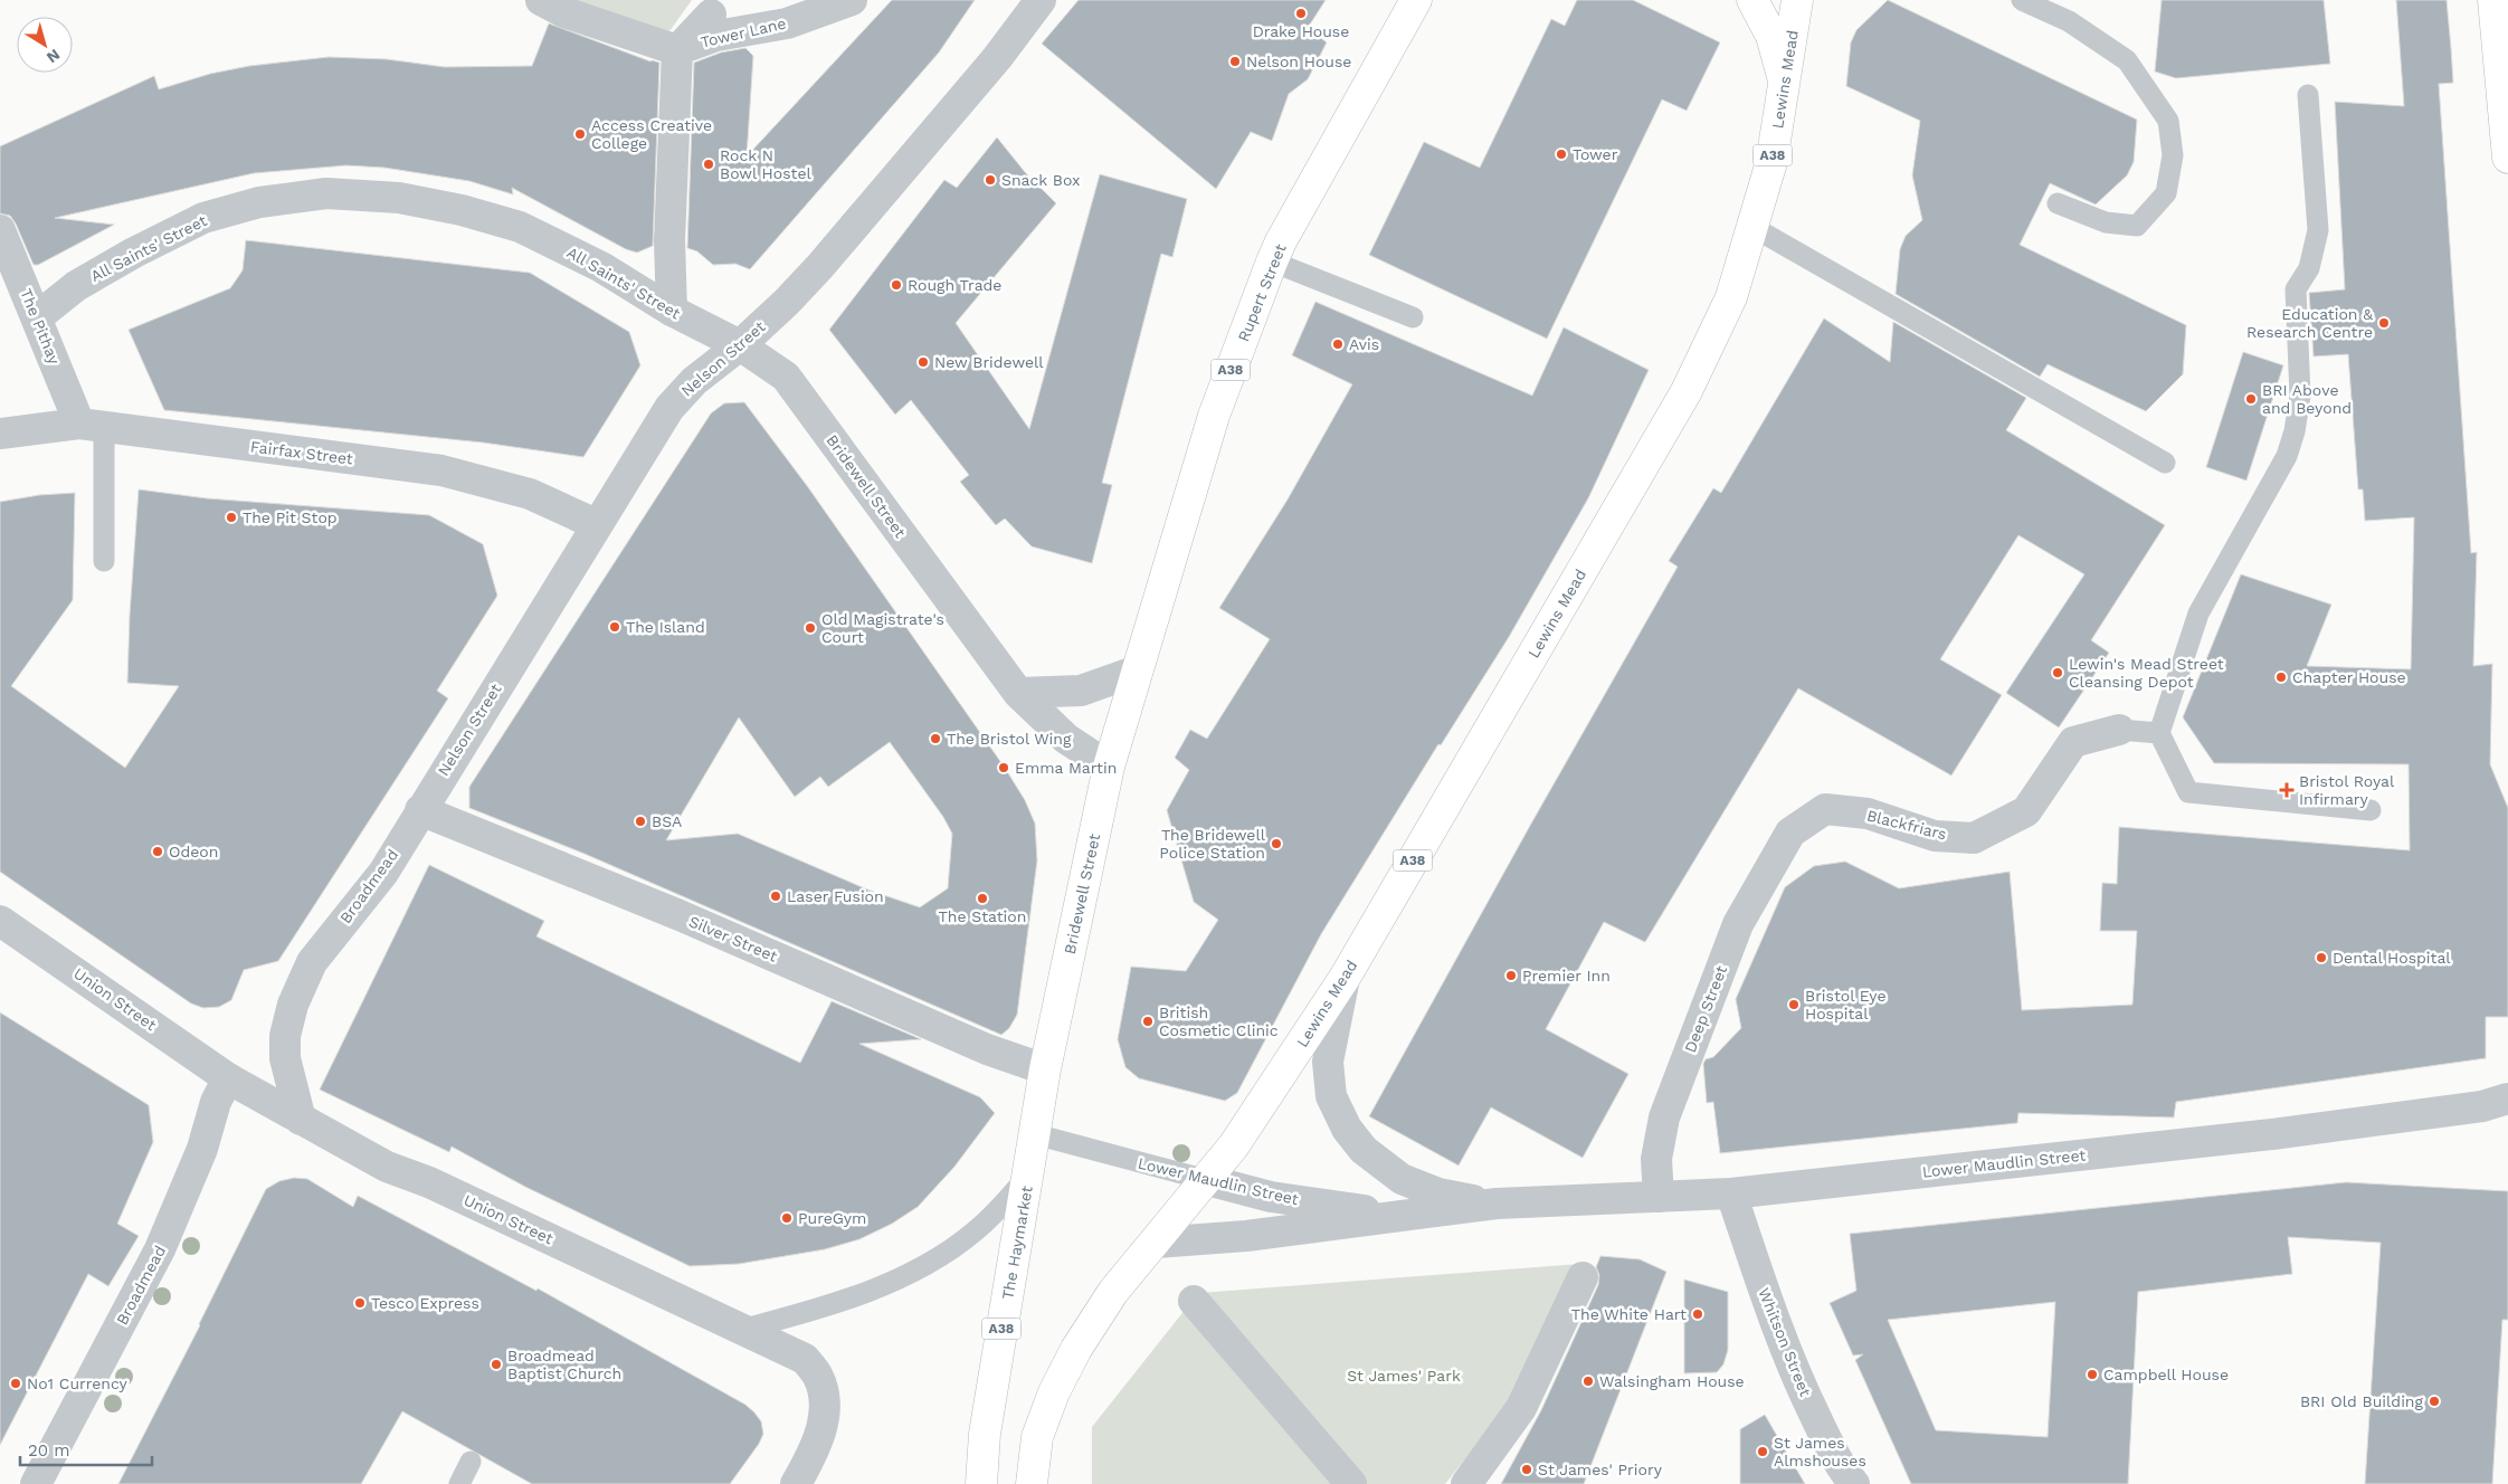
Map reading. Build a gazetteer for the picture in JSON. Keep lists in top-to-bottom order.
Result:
{
  "streets": {
    "main road": [
      "Lewins Mead",
      "A38",
      "Rupert Street",
      "Bridewell Street",
      "The Haymarket"
    ],
    "street": [
      "Tower Lane",
      "All Saints' Street",
      "The Pithay",
      "Nelson Street",
      "Fairfax Street",
      "Blackfriars",
      "Broadmead",
      "Silver Street",
      "Union Street",
      "Deep Street",
      "Lower Maudlin Street",
      "Whitson Street"
    ]
  },
  "crossings": [
    ["Lewins Mead", "A38"],
    ["Lewins Mead", "Lower Maudlin Street"],
    ["A38", "Lower Maudlin Street"],
    ["All Saints' Street", "The Pithay"],
    ["All Saints' Street", "Nelson Street"],
    ["All Saints' Street", "Bridewell Street"],
    ["Rupert Street", "Bridewell Street"],
    ["The Pithay", "Fairfax Street"],
    ["Nelson Street", "Fairfax Street"],
    ["Nelson Street", "Bridewell Street"],
    ["Nelson Street", "Broadmead"],
    ["Nelson Street", "Silver Street"],
    ["Bridewell Street", "Silver Street"],
    ["Bridewell Street", "Lower Maudlin Street"],
    ["Bridewell Street", "The Haymarket"],
    ["Blackfriars", "Deep Street"],
    ["Broadmead", "Silver Street"],
    ["Broadmead", "Union Street"],
    ["Deep Street", "Lower Maudlin Street"],
    ["Lower Maudlin Street", "The Haymarket"],
    ["Lower Maudlin Street", "Whitson Street"]
  ],
  "parks": ["St James' Park"],
  "places": {
    "other": [
      "Drake House",
      "Nelson House",
      "Access Creative College",
      "Tower",
      "Rock N Bowl Hostel",
      "Snack Box",
      "Rough Trade",
      "Education & Research Centre",
      "Avis",
      "New Bridewell",
      "BRI Above and Beyond",
      "The Pit Stop",
      "The Island",
      "Old Magistrate's Court",
      "Lewin's Mead Street Cleansing Depot",
      "Chapter House",
      "The Bristol Wing",
      "Emma Martin",
      "BSA",
      "The Bridewell Police Station",
      "Odeon",
      "Laser Fusion",
      "The Station",
      "Dental Hospital",
      "Premier Inn",
      "Bristol Eye Hospital",
      "British Cosmetic Clinic",
      "PureGym",
      "Tesco Express",
      "The White Hart",
      "Broadmead Baptist Church",
      "Campbell House",
      "Walsingham House",
      "No1 Currency",
      "BRI Old Building",
      "St James Almshouses",
      "St James' Priory"
    ],
    "health": ["Bristol Royal Infirmary"]
  },
  "scale_bar": "20 m",
  "north": "bottom right"
}
